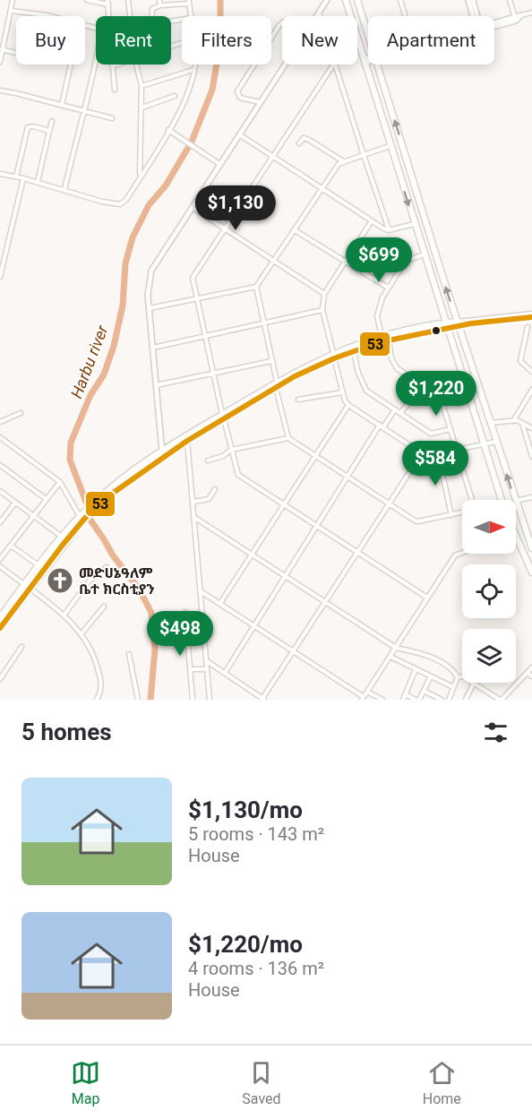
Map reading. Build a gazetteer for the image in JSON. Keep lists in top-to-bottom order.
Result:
{
  "water": ["Harbu river"],
  "places": {
    "church": ["መድሀኔዓለም ቤተ ክርስቲያን"]
  },
  "lines": ["transit line 53"],
  "north": "right",
  "page": {
    "chip": [
      "Buy",
      "Rent",
      "Filters",
      "New",
      "Apartment"
    ],
    "price": [
      "$1,130",
      "$699",
      "$1,220",
      "$584",
      "$498"
    ],
    "heading": "5 homes",
    "list": [
      {
        "name": "$1,130/mo",
        "note": "5 rooms · 143 m² · House"
      },
      {
        "name": "$1,220/mo",
        "note": "4 rooms · 136 m² · House"
      }
    ],
    "tabs": ["Map", "Saved", "Home"]
  }
}
